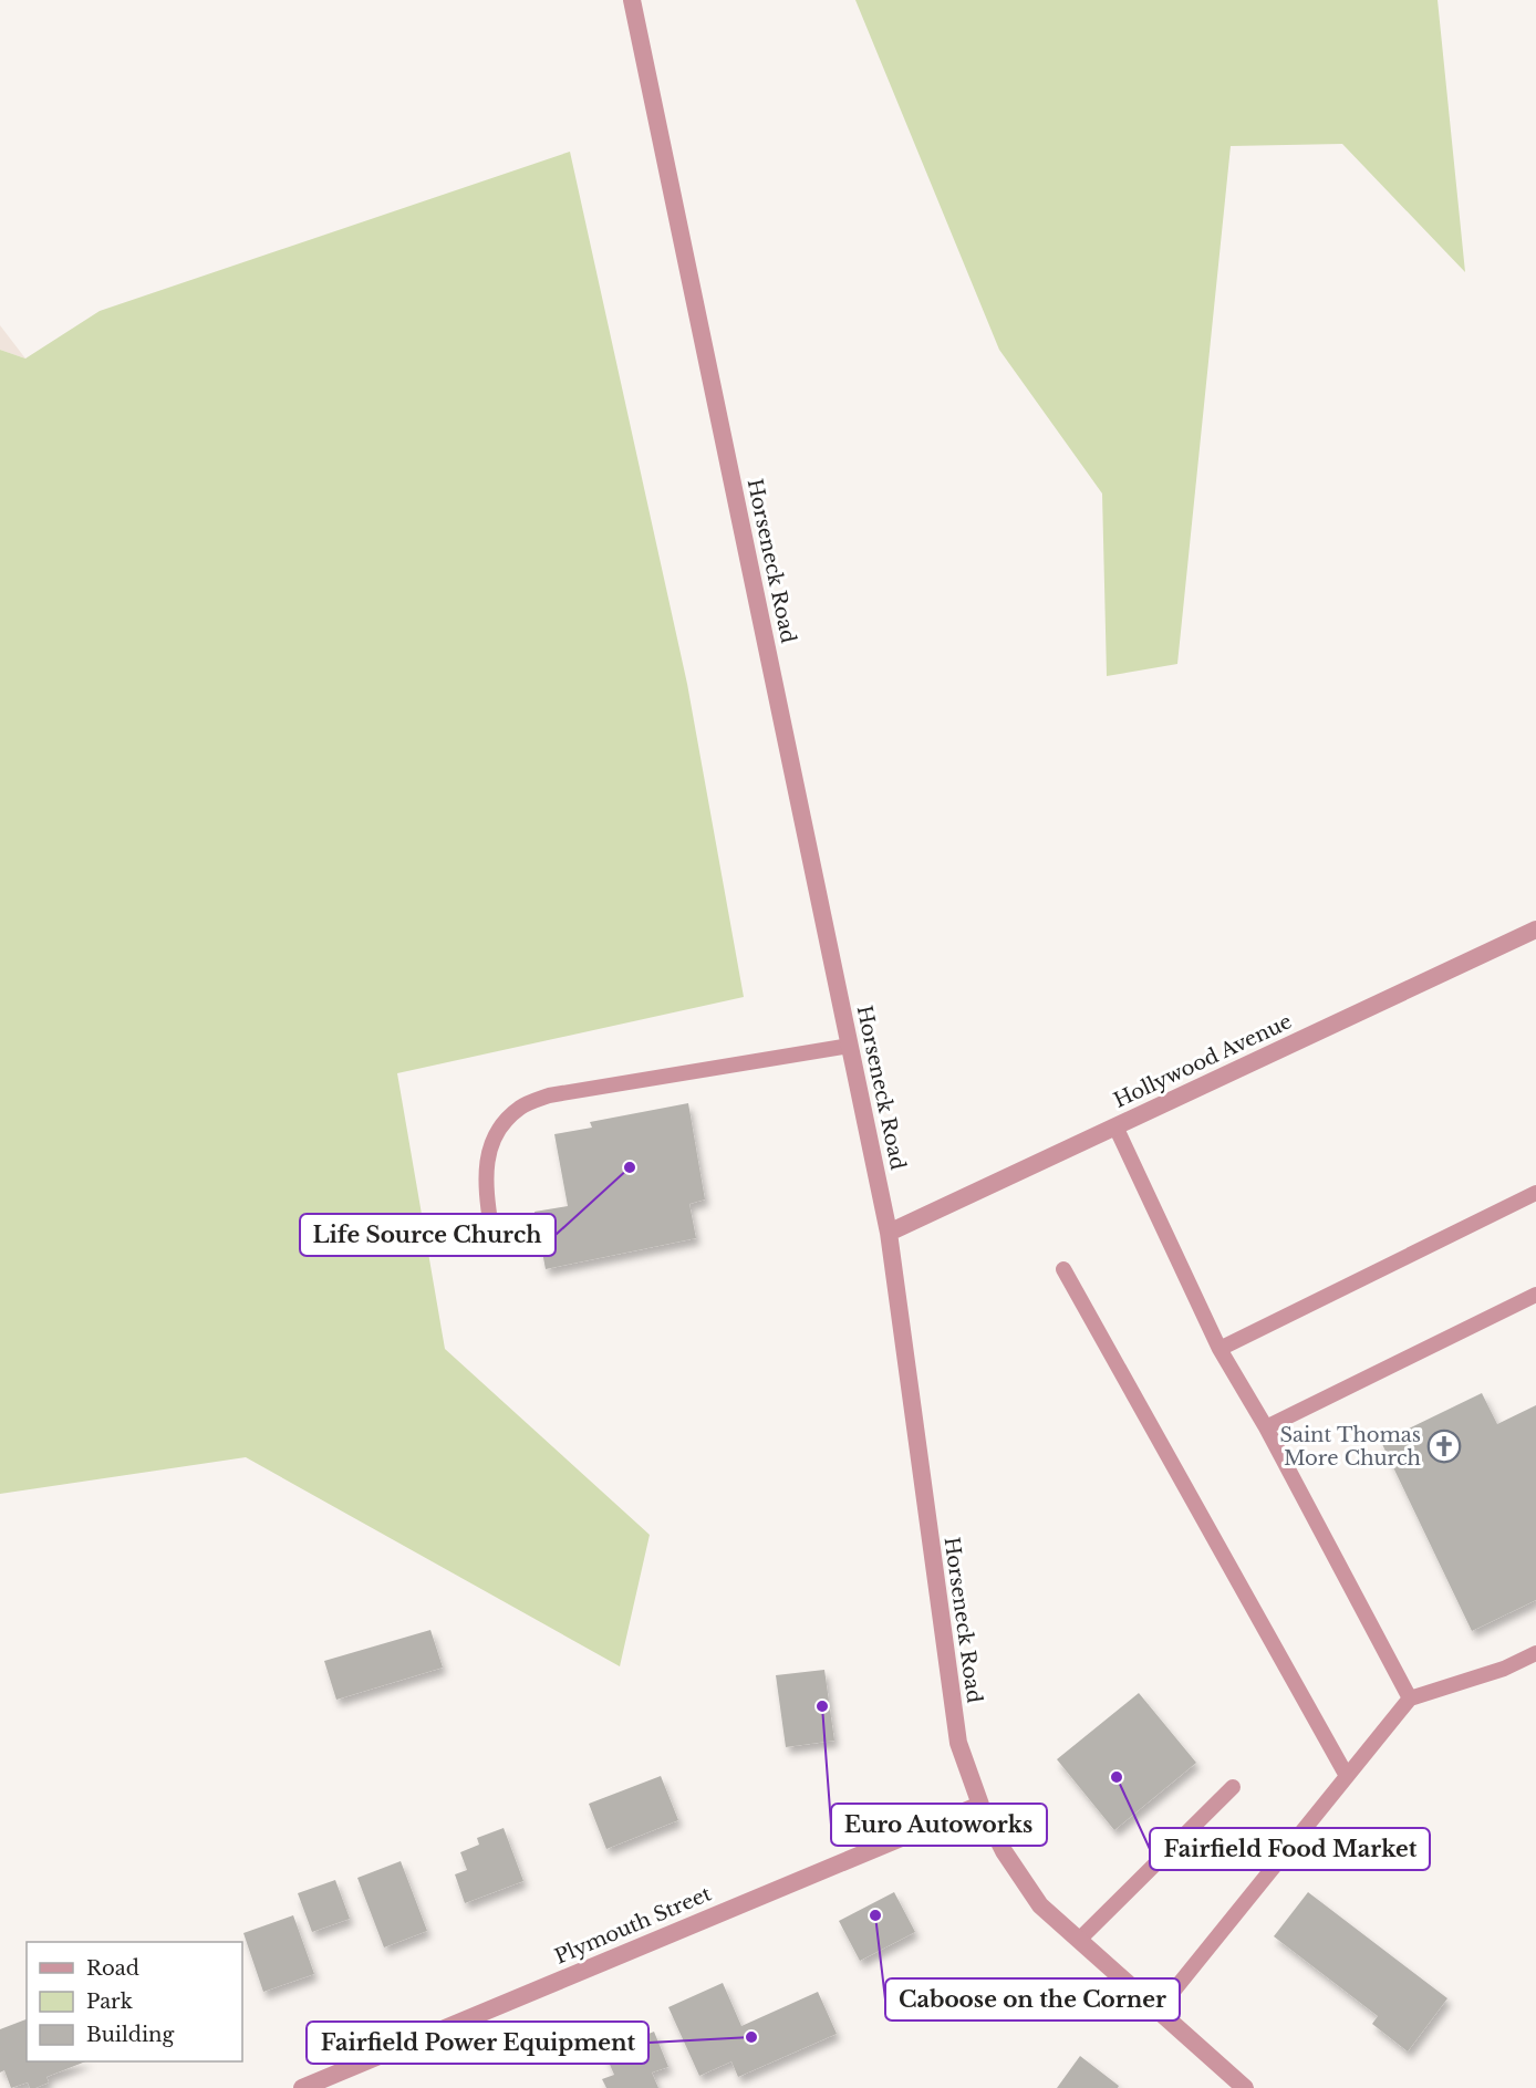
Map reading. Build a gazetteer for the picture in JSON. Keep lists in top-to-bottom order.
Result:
{
  "streets": {
    "street": ["Horseneck Road", "Hollywood Avenue", "Plymouth Street"]
  },
  "crossings": [
    ["Horseneck Road", "Hollywood Avenue"],
    ["Horseneck Road", "Plymouth Street"]
  ],
  "places": {
    "other": [
      "Life Source Church",
      "Euro Autoworks",
      "Fairfield Food Market",
      "Caboose on the Corner",
      "Fairfield Power Equipment"
    ],
    "church": ["Saint Thomas More Church"]
  },
  "legend": ["Road", "Park", "Building"]
}
